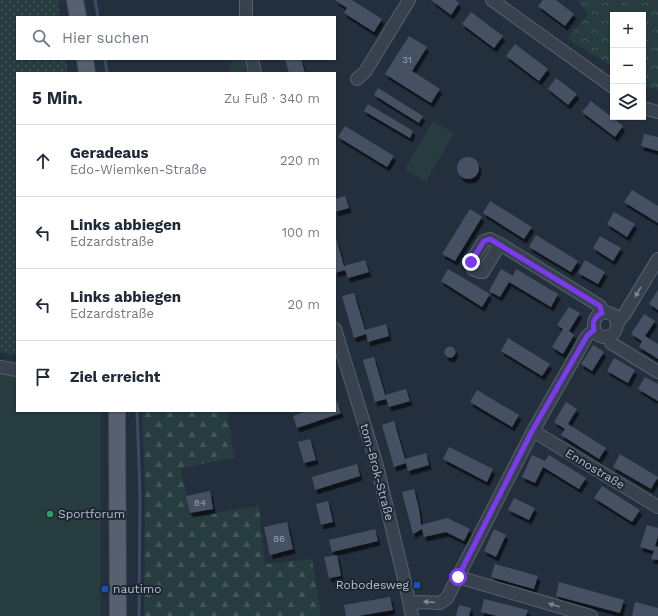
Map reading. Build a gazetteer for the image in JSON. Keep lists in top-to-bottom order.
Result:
{
  "streets": {
    "street": ["Ennostraße", "tom-Brok-Straße"]
  },
  "places": {
    "other": ["Sportforum"],
    "transit": ["Robodesweg", "nautimo"]
  },
  "house_numbers": ["31", "84", "86"],
  "page": {
    "map_buttons": ["+", "−"],
    "search": "Hier suchen",
    "heading": ["5 Min.", "Zu Fuß · 340 m"],
    "list": [
      ["Geradeaus", "Edo-Wiemken-Straße", "220 m"],
      ["Links abbiegen", "Edzardstraße", "100 m"],
      ["Links abbiegen", "Edzardstraße", "20 m"],
      "Ziel erreicht"
    ]
  }
}
